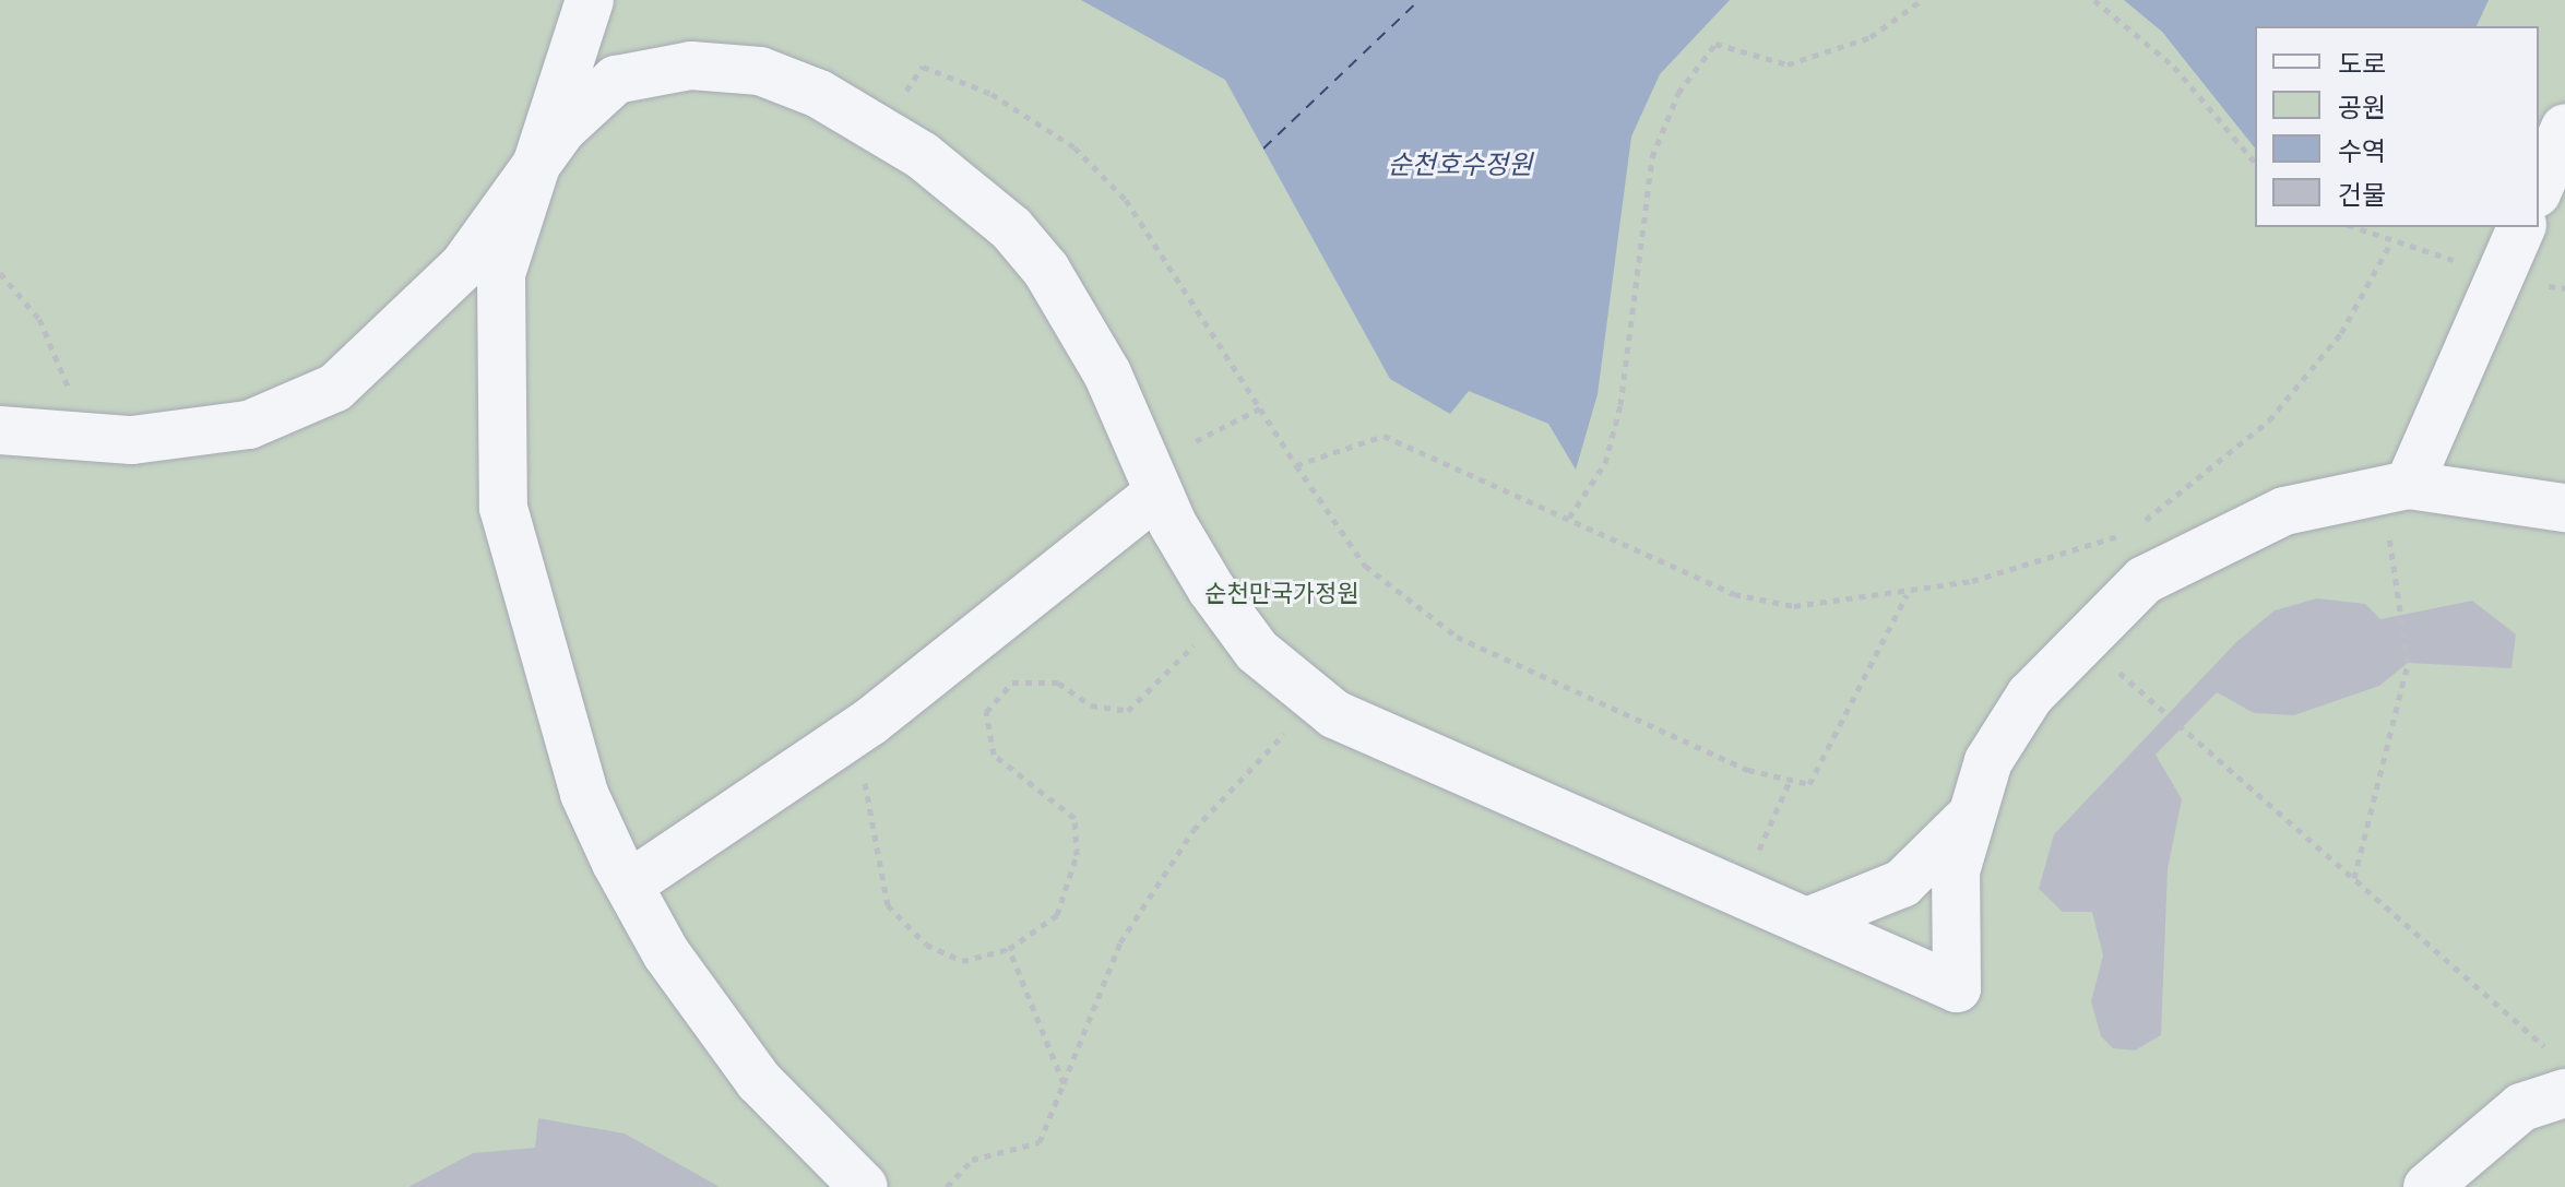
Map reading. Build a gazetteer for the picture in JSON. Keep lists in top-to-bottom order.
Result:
{
  "water": ["순천호수정원"],
  "parks": ["순천만국가정원"],
  "legend": [
    "도로",
    "공원",
    "수역",
    "건물"
  ]
}
